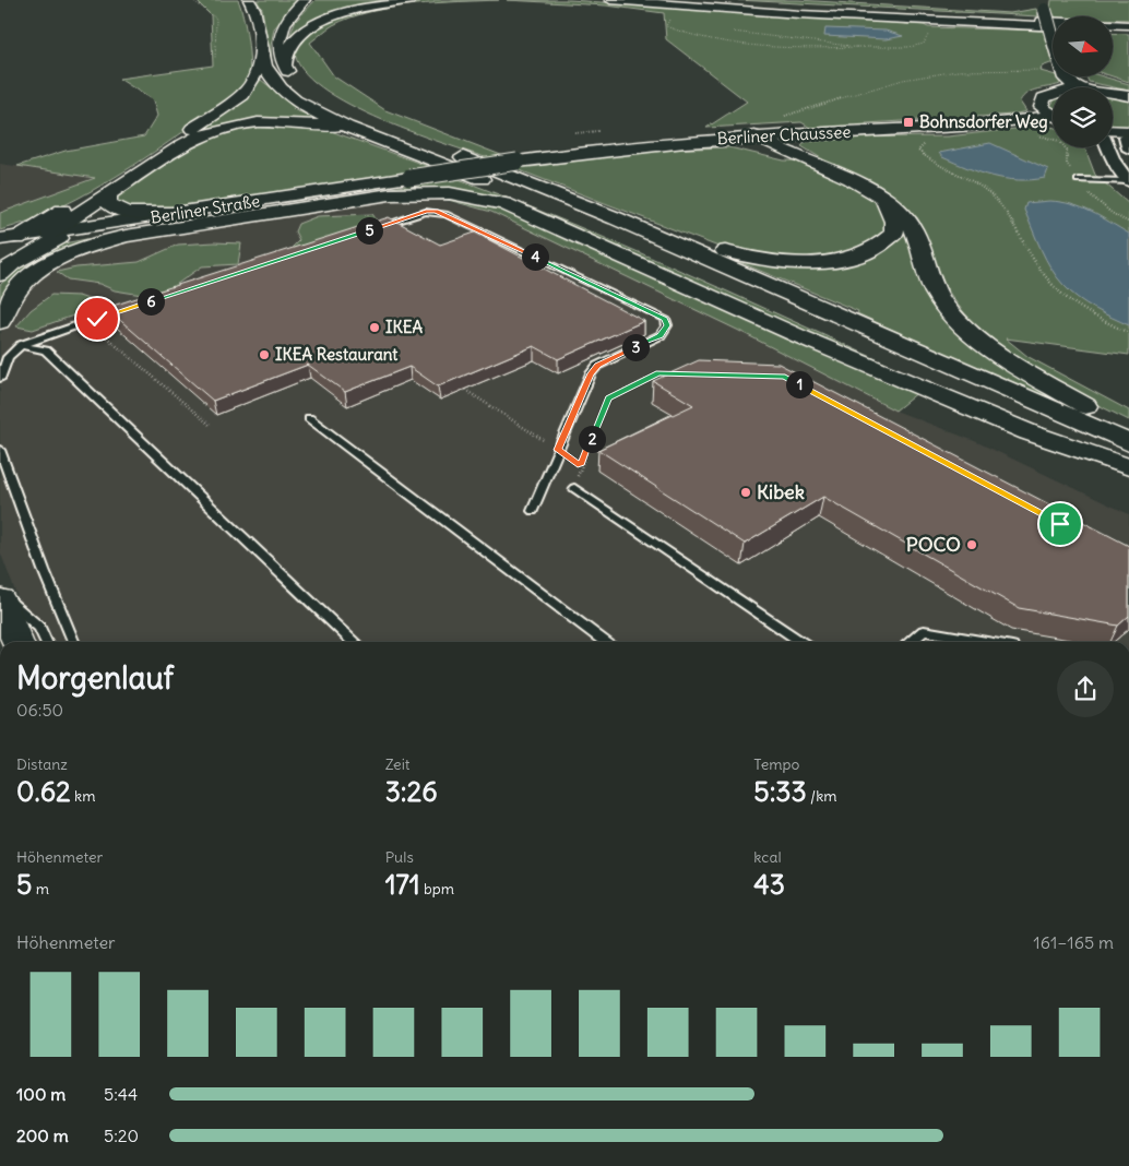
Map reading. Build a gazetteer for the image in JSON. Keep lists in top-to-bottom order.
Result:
{
  "streets": {
    "main road": ["Berliner Chaussee", "Berliner Straße"]
  },
  "crossings": [
    ["Berliner Chaussee", "Berliner Straße"]
  ],
  "places": {
    "transit": ["Bohnsdorfer Weg"],
    "other": [
      "IKEA",
      "IKEA Restaurant",
      "Kibek",
      "POCO"
    ]
  },
  "north": "right",
  "page": {
    "pins": [
      "5",
      "4",
      "6",
      "3",
      "1",
      "2"
    ],
    "heading": ["Morgenlauf", "06:50"],
    "stats": [
      ["Distanz", "0.62 km"],
      ["Zeit", "3:26"],
      ["Tempo", "5:33 /km"],
      ["Höhenmeter", "5 m"],
      ["Puls", "171 bpm"],
      ["kcal", "43"]
    ],
    "chart": ["Höhenmeter", "161–165 m"],
    "list": [
      {
        "name": "100 m",
        "note": "5:44"
      },
      {
        "name": "200 m",
        "note": "5:20"
      }
    ]
  }
}
